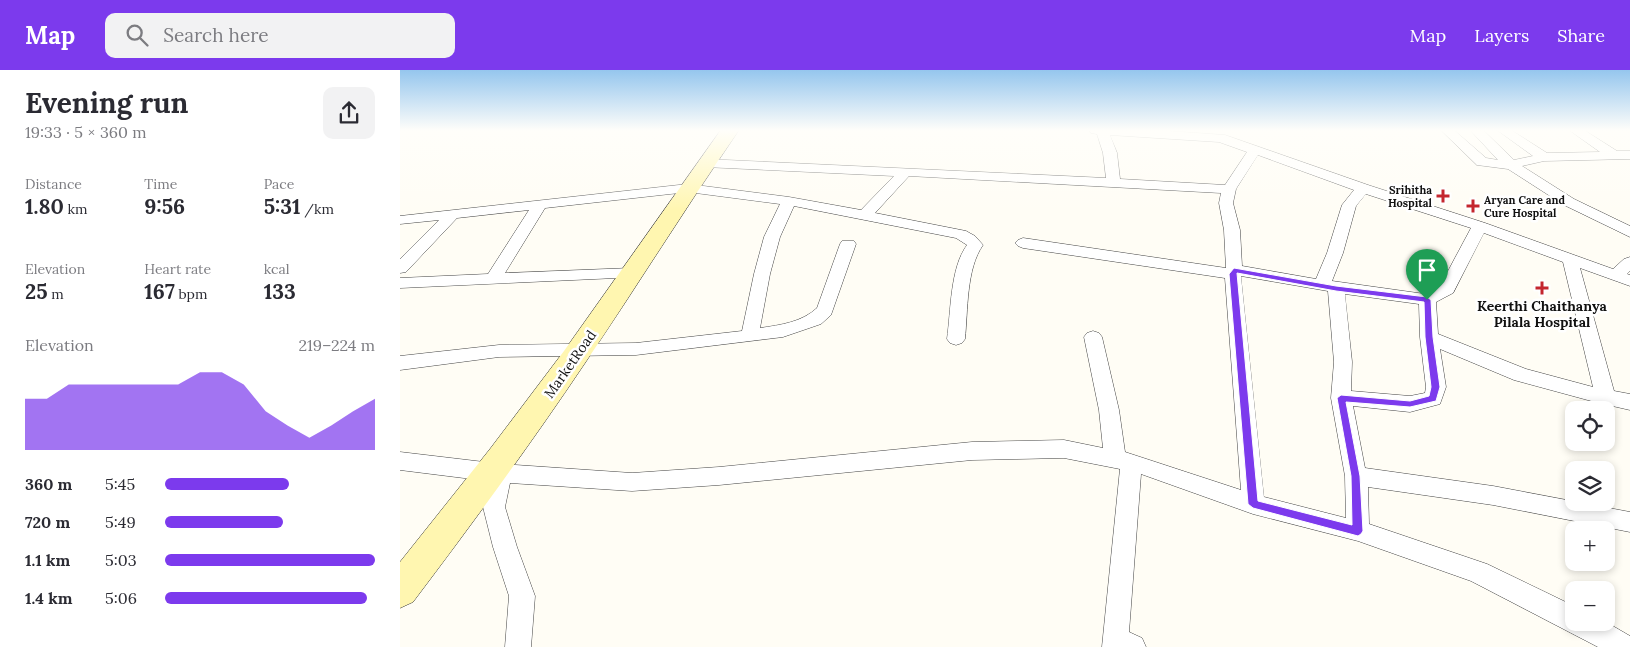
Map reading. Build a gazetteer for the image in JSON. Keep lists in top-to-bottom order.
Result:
{
  "streets": {
    "street": ["MarketRoad"]
  },
  "places": {
    "health": ["Srihitha Hospital", "Aryan Care and Cure Hospital", "Keerthi Chaithanya Pilala Hospital"]
  },
  "page": {
    "header": "Map",
    "search": "Search here",
    "nav": ["Map", "Layers", "Share"],
    "heading": ["Evening run", "19:33 · 5 × 360 m"],
    "stats": [
      ["Distance", "1.80 km"],
      ["Time", "9:56"],
      ["Pace", "5:31 /km"],
      ["Elevation", "25 m"],
      ["Heart rate", "167 bpm"],
      ["kcal", "133"]
    ],
    "chart": ["Elevation", "219–224 m"],
    "map_buttons": ["+", "−"],
    "list": [
      {
        "name": "360 m",
        "note": "5:45"
      },
      {
        "name": "720 m",
        "note": "5:49"
      },
      {
        "name": "1.1 km",
        "note": "5:03"
      },
      {
        "name": "1.4 km",
        "note": "5:06"
      }
    ]
  }
}
